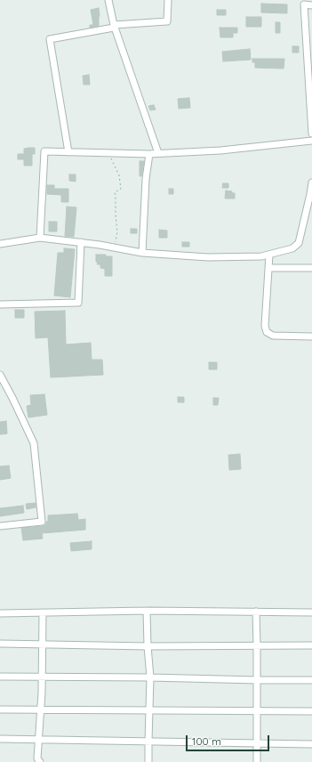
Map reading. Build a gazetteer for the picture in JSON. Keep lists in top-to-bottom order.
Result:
{
  "scale_bar": "100 m"
}
